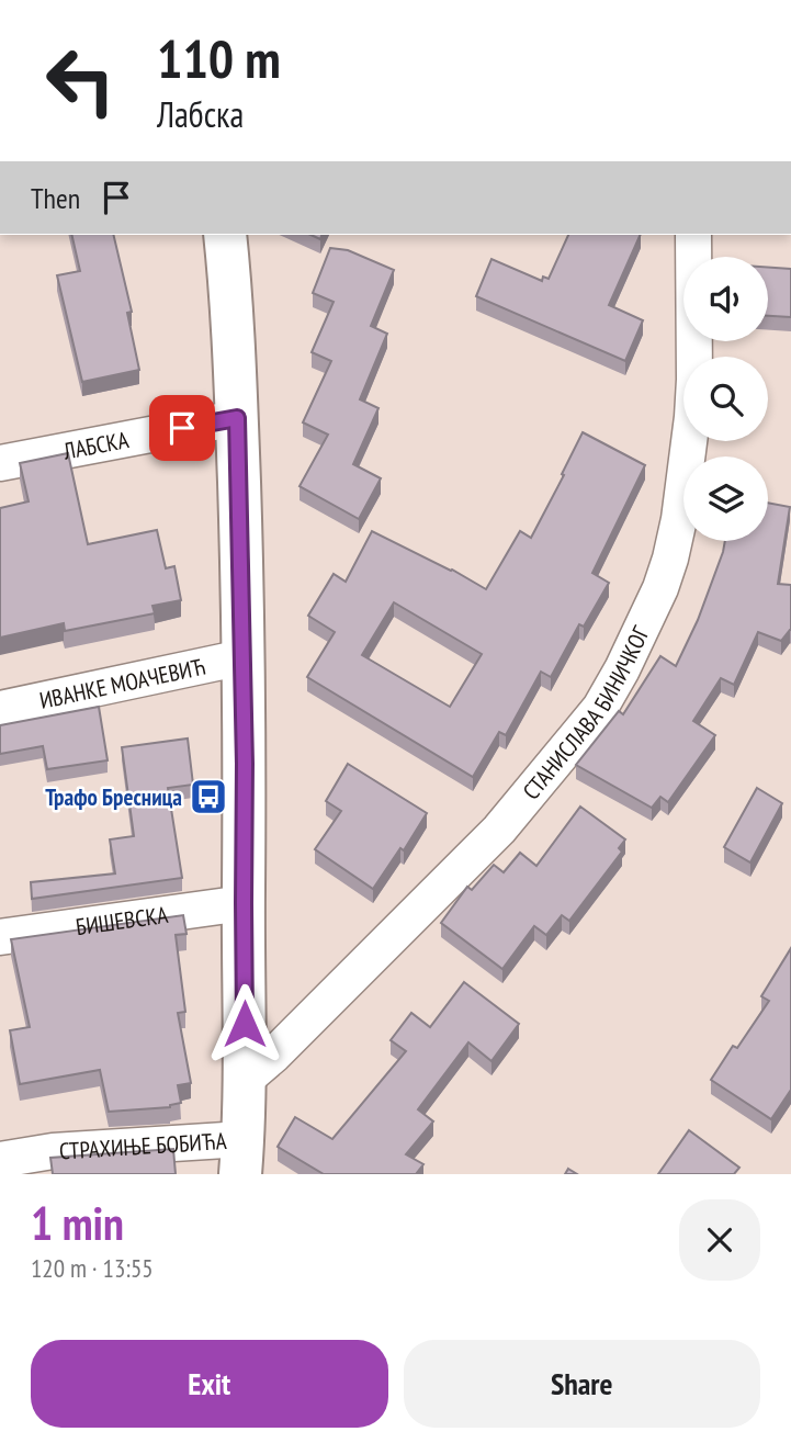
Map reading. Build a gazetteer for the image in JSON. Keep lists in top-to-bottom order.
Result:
{
  "streets": {
    "street": [
      "ЛАБСКА",
      "ИВАНКЕ МОАЧЕВИЋ",
      "СТАНИСЛАВА БИНИЧКОГ",
      "БИШЕВСКА",
      "СТРАХИЊЕ БОБИЋА"
    ]
  },
  "places": {
    "bus stop": ["Трафо Бресница"]
  },
  "page": {
    "turn": ["110 m", "Лабска"],
    "then": "Then",
    "heading": ["1 min", "120 m · 13:55"],
    "buttons": ["Exit", "Share"]
  }
}
